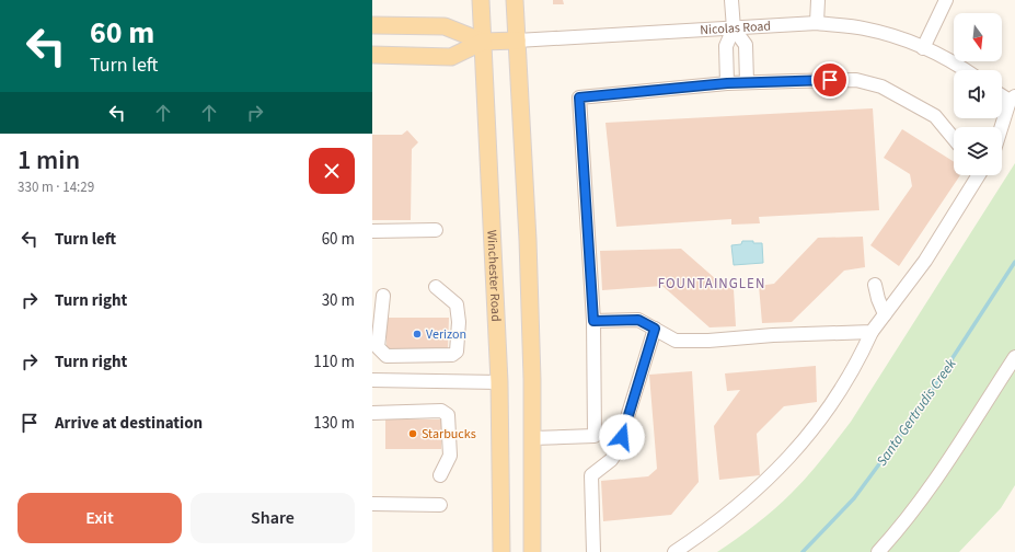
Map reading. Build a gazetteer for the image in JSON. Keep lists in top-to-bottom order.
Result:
{
  "streets": {
    "main road": ["Nicolas Road", "Winchester Road"]
  },
  "crossings": [
    ["Nicolas Road", "Winchester Road"]
  ],
  "districts": ["FOUNTAINGLEN"],
  "water": ["Santa Gertrudis Creek"],
  "places": ["Verizon", "Starbucks"],
  "north": "bottom",
  "page": {
    "turn": ["60 m", "Turn left"],
    "heading": ["1 min", "330 m · 14:29"],
    "list": [
      {
        "name": "Turn left",
        "value": "60 m"
      },
      {
        "name": "Turn right",
        "value": "30 m"
      },
      {
        "name": "Turn right",
        "value": "110 m"
      },
      {
        "name": "Arrive at destination",
        "value": "130 m"
      }
    ],
    "buttons": ["Exit", "Share"]
  }
}
